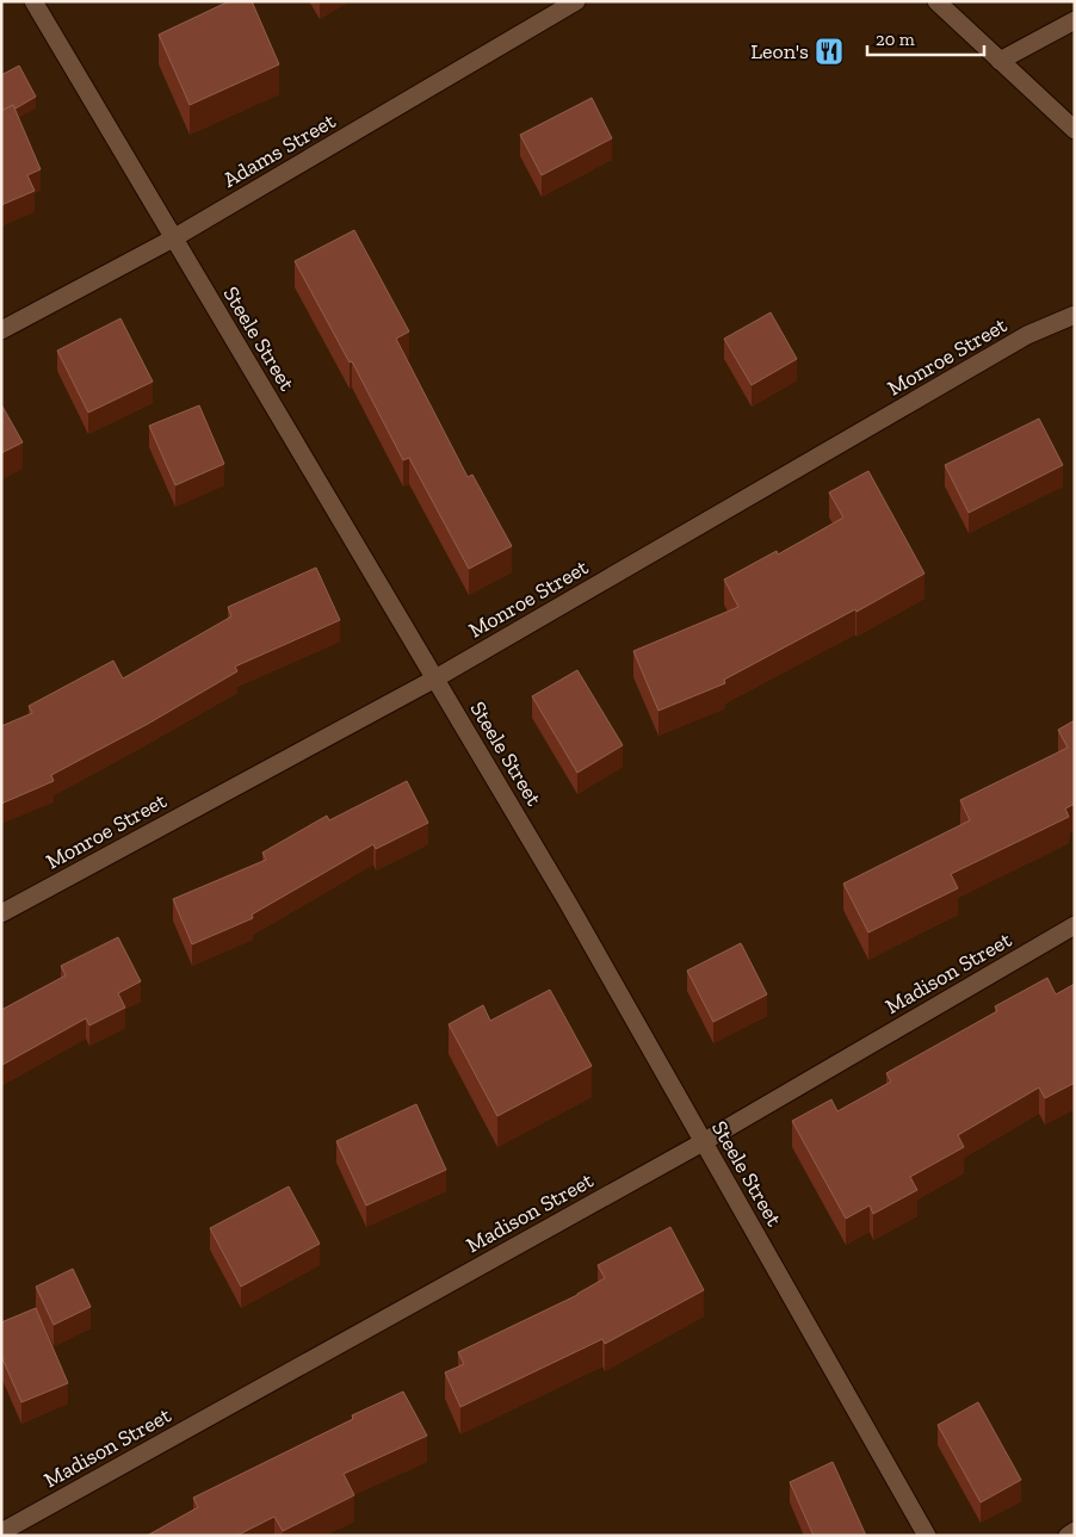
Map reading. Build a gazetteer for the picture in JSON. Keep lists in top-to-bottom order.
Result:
{
  "streets": {
    "street": [
      "Adams Street",
      "Steele Street",
      "Monroe Street",
      "Madison Street"
    ]
  },
  "crossings": [
    ["Adams Street", "Steele Street"],
    ["Steele Street", "Monroe Street"],
    ["Steele Street", "Madison Street"]
  ],
  "places": {
    "restaurant": ["Leon's"]
  },
  "scale_bar": "20 m"
}
